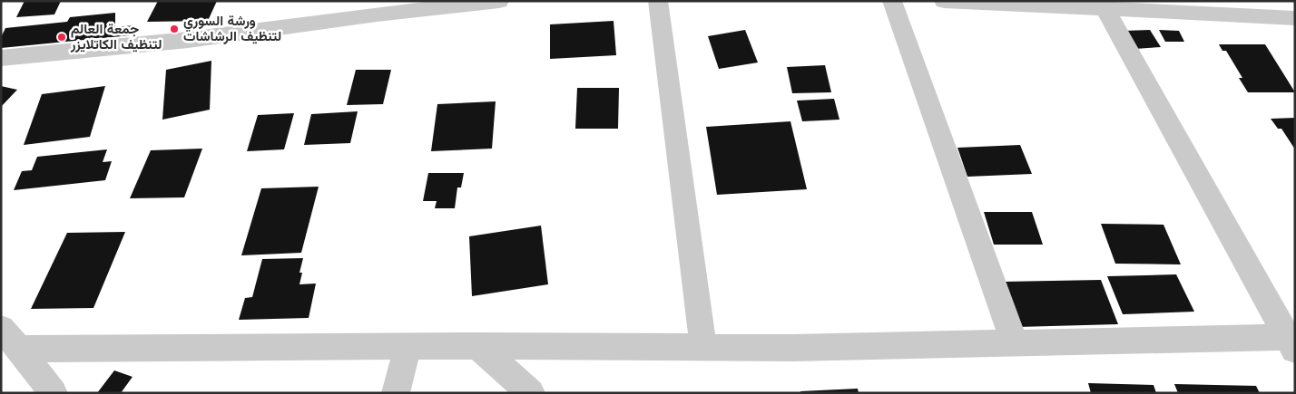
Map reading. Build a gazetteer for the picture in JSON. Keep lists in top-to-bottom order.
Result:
{
  "places": ["ورشة السوري لتنظيف الرشاشات", "جمعة العالم لتنظيف الكاتلايزر"]
}
